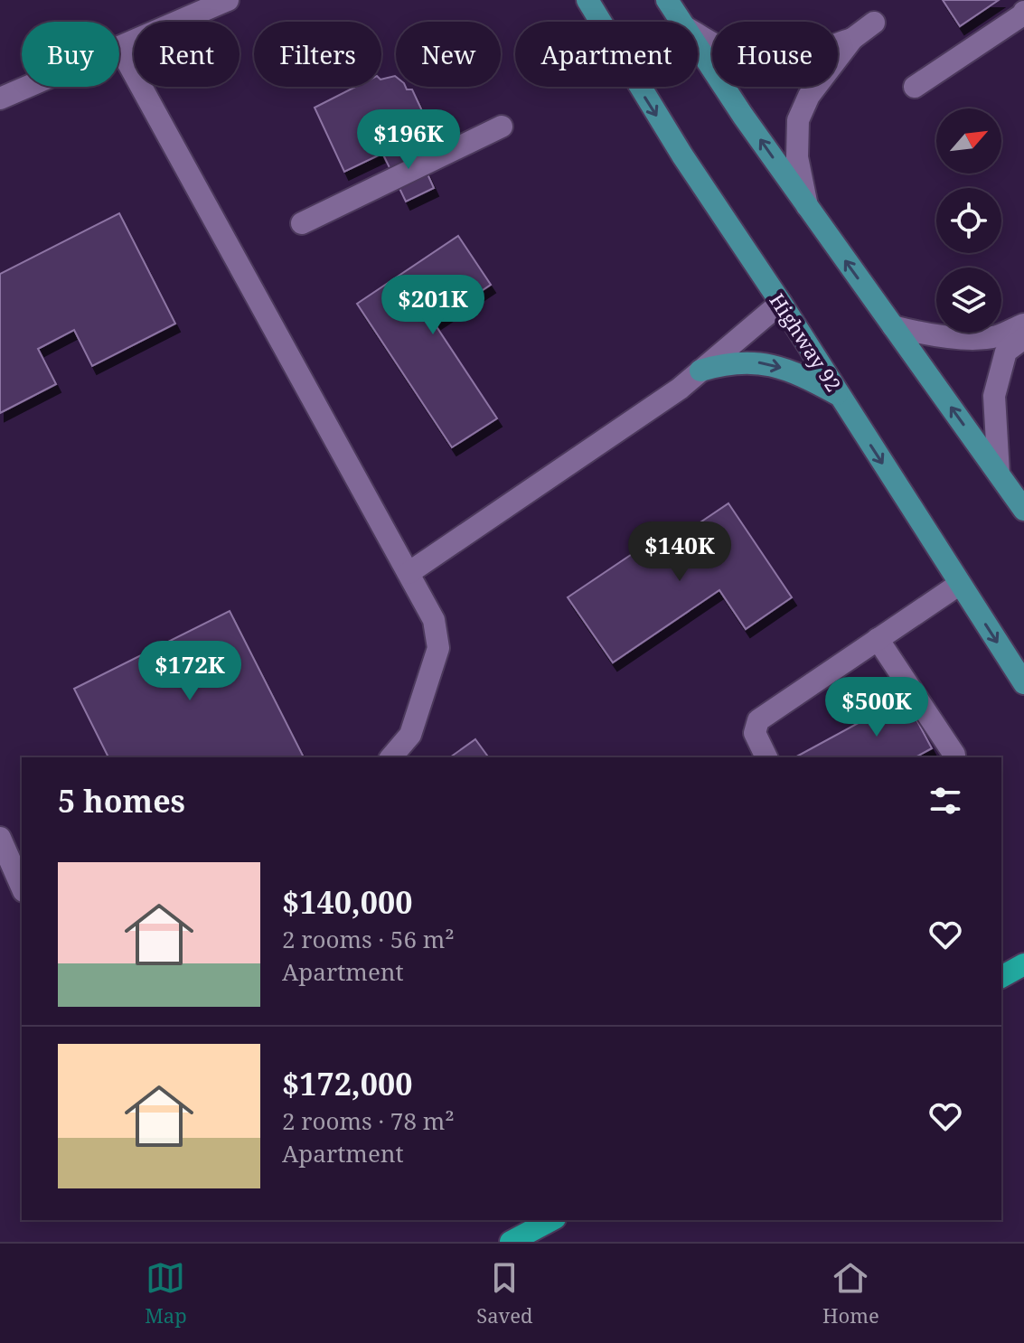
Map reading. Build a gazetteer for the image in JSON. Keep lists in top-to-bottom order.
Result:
{
  "streets": {
    "main road": ["Highway 92"]
  },
  "north": "top right",
  "page": {
    "chip": [
      "Buy",
      "Rent",
      "Filters",
      "New",
      "Apartment",
      "House"
    ],
    "price": [
      "$196K",
      "$201K",
      "$140K",
      "$172K",
      "$500K"
    ],
    "heading": "5 homes",
    "list": [
      {
        "name": "$140,000",
        "note": "2 rooms · 56 m² · Apartment"
      },
      {
        "name": "$172,000",
        "note": "2 rooms · 78 m² · Apartment"
      }
    ],
    "tabs": ["Map", "Saved", "Home"]
  }
}
